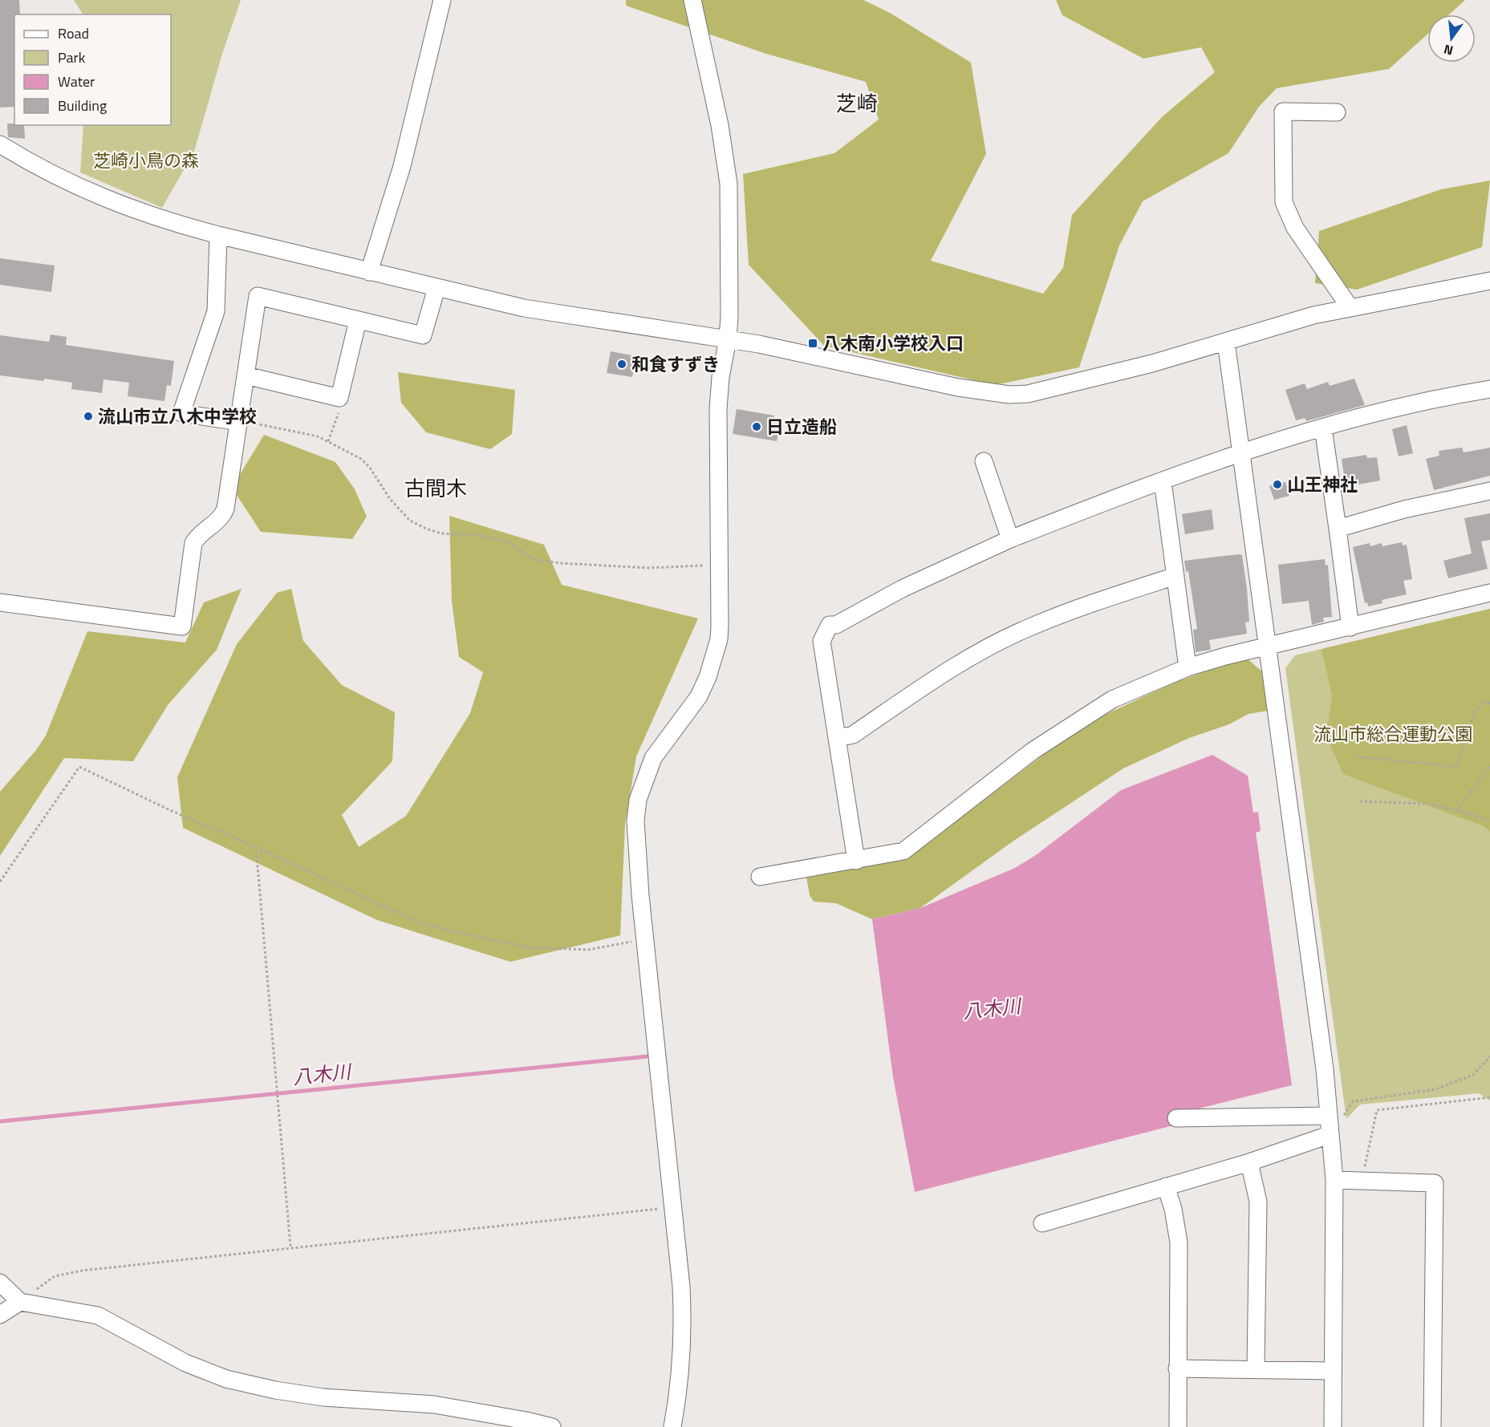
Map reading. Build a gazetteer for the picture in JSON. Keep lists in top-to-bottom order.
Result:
{
  "districts": ["芝崎", "古間木"],
  "water": ["八木川"],
  "parks": ["芝崎小鳥の森", "流山市総合運動公園"],
  "places": {
    "transit": ["八木南小学校入口"],
    "other": [
      "和食すずき",
      "流山市立八木中学校",
      "日立造船",
      "山王神社"
    ]
  },
  "legend": [
    "Road",
    "Park",
    "Water",
    "Building"
  ],
  "north": "bottom"
}
